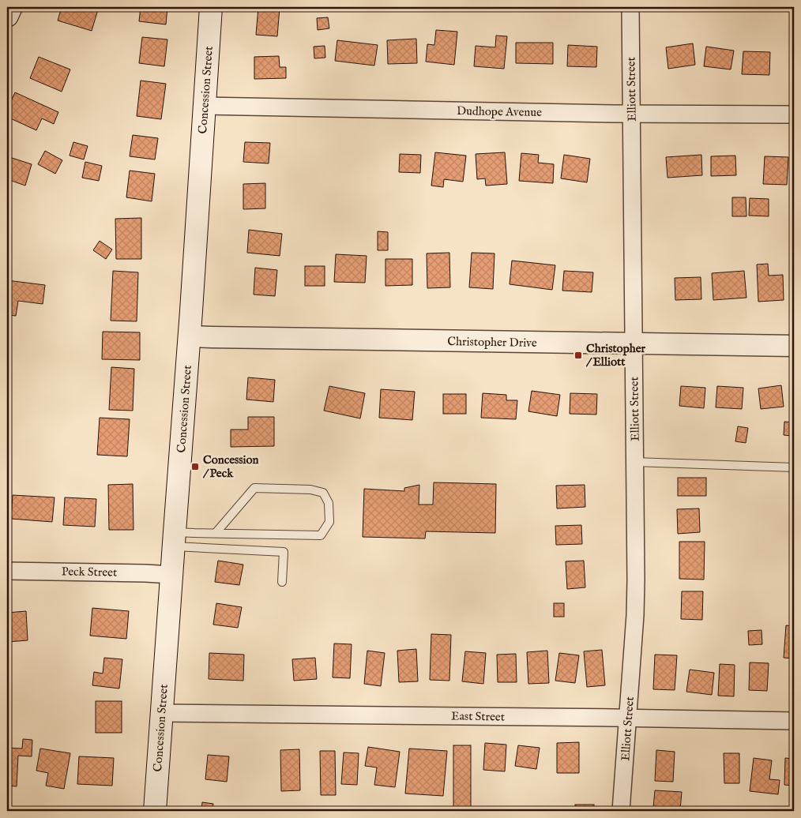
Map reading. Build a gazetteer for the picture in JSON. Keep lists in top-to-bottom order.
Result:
{
  "streets": {
    "main road": ["Concession Street"],
    "street": [
      "Elliott Street",
      "Dudhope Avenue",
      "Christopher Drive",
      "Peck Street",
      "East Street"
    ]
  },
  "crossings": [
    ["Elliott Street", "Dudhope Avenue"],
    ["Elliott Street", "Christopher Drive"],
    ["Elliott Street", "East Street"],
    ["Concession Street", "Dudhope Avenue"],
    ["Concession Street", "Christopher Drive"],
    ["Concession Street", "Peck Street"],
    ["Concession Street", "East Street"]
  ],
  "places": {
    "transit": ["Christopher / Elliott", "Concession / Peck"]
  }
}
